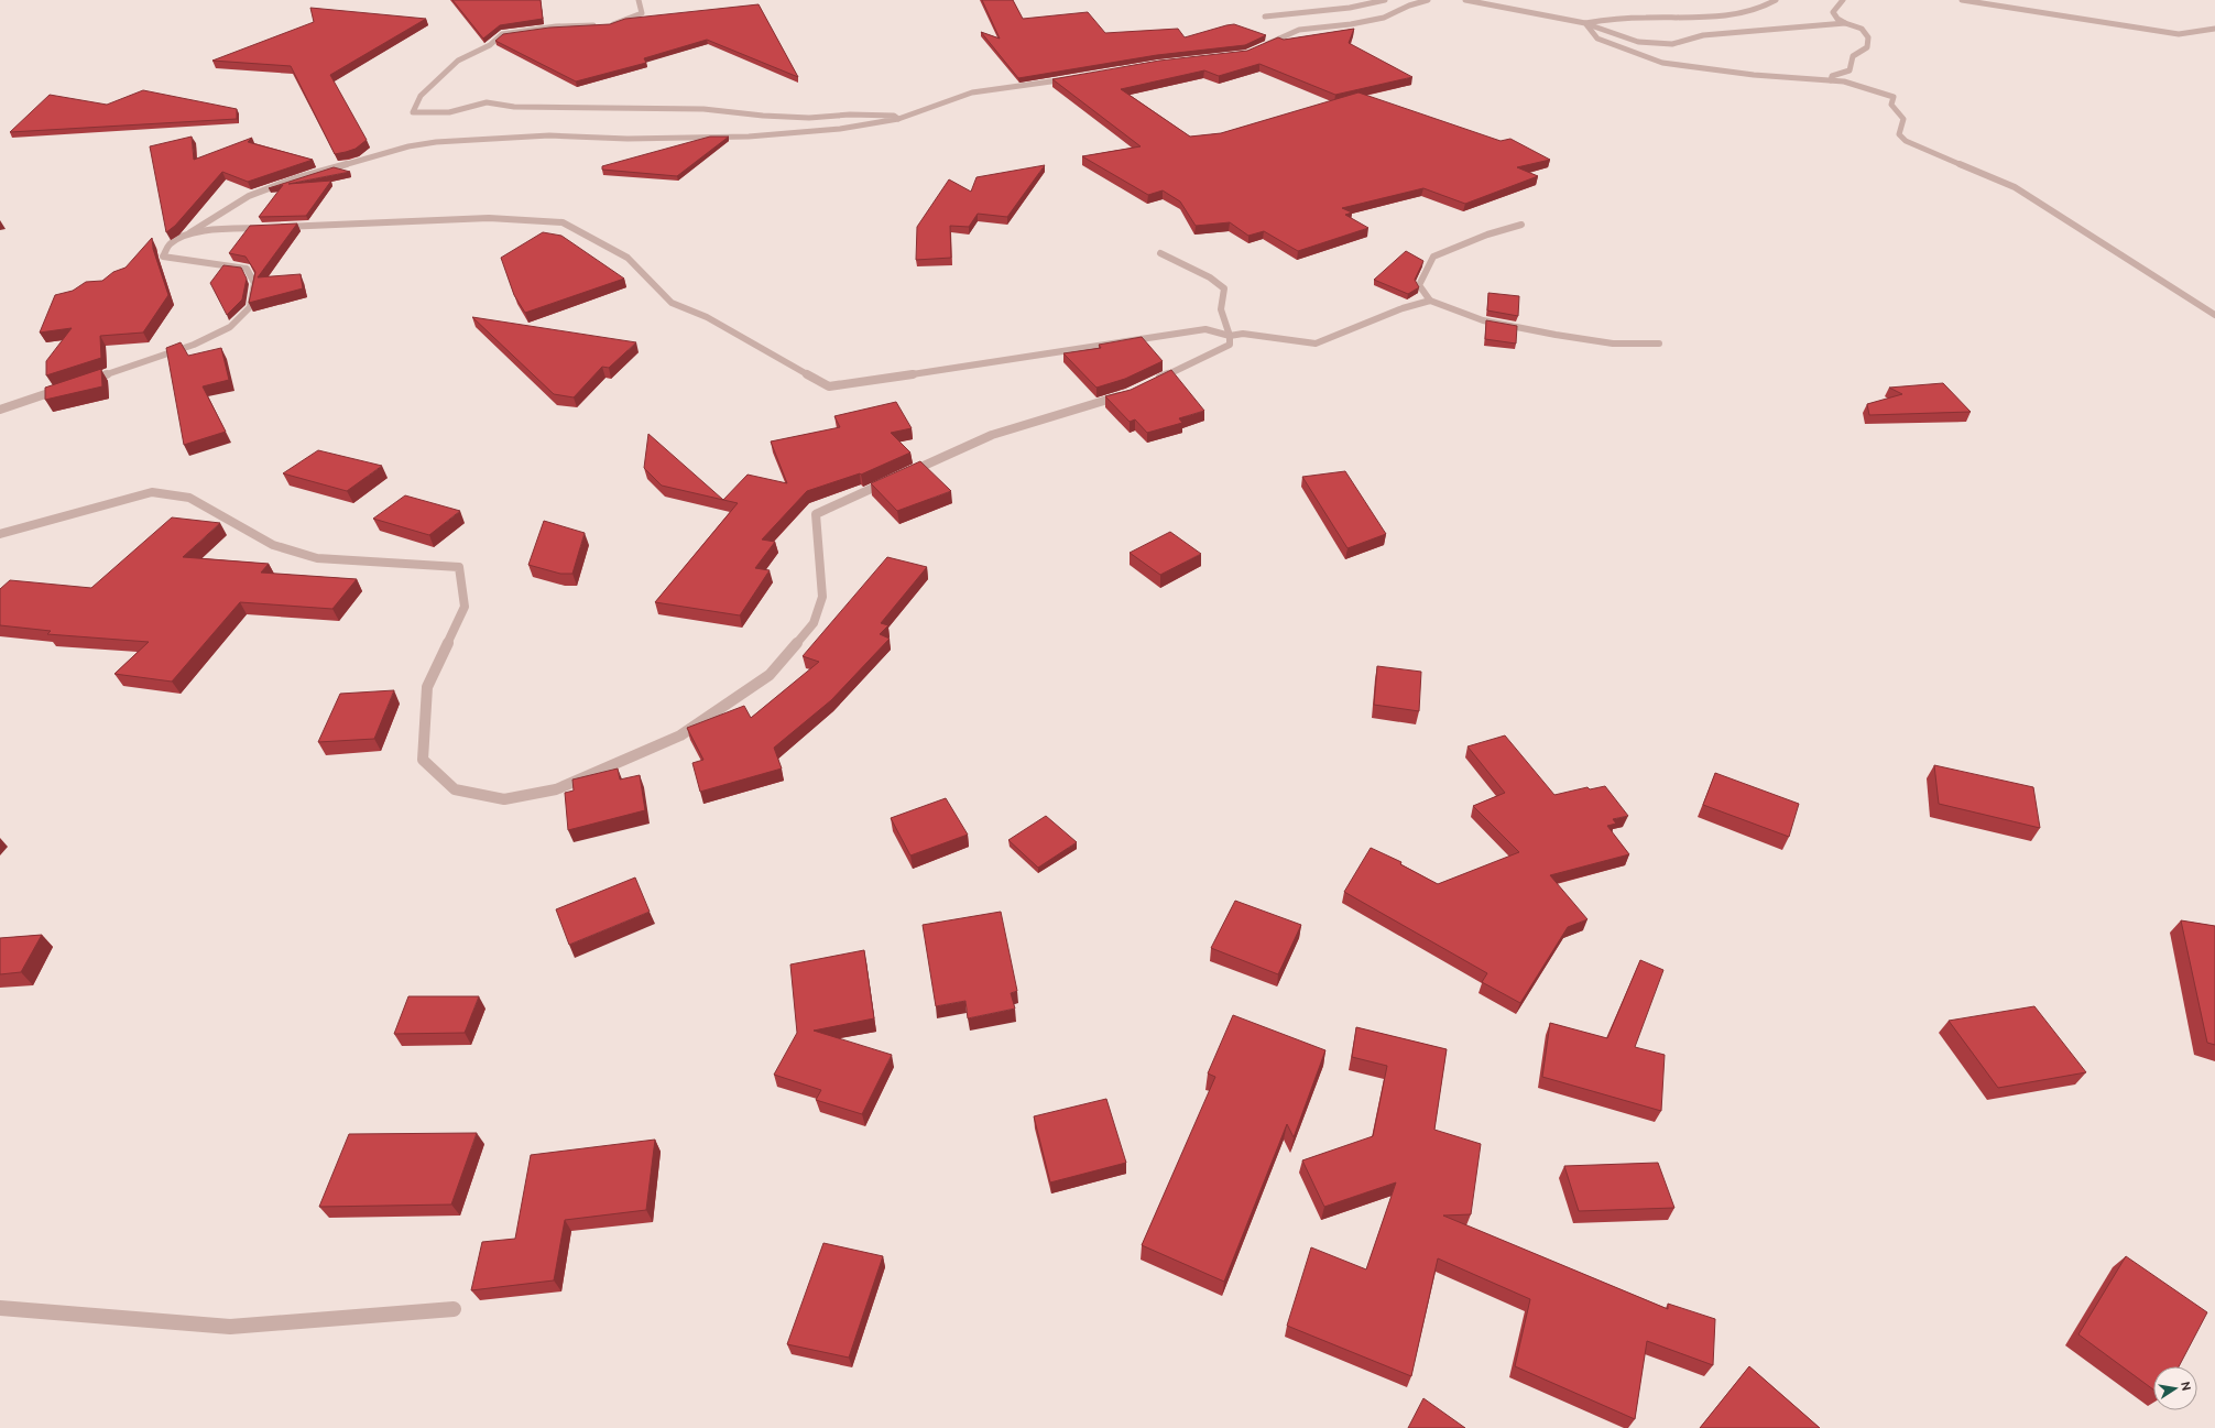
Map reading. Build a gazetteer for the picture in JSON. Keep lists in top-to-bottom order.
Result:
{
  "north": "right"
}
